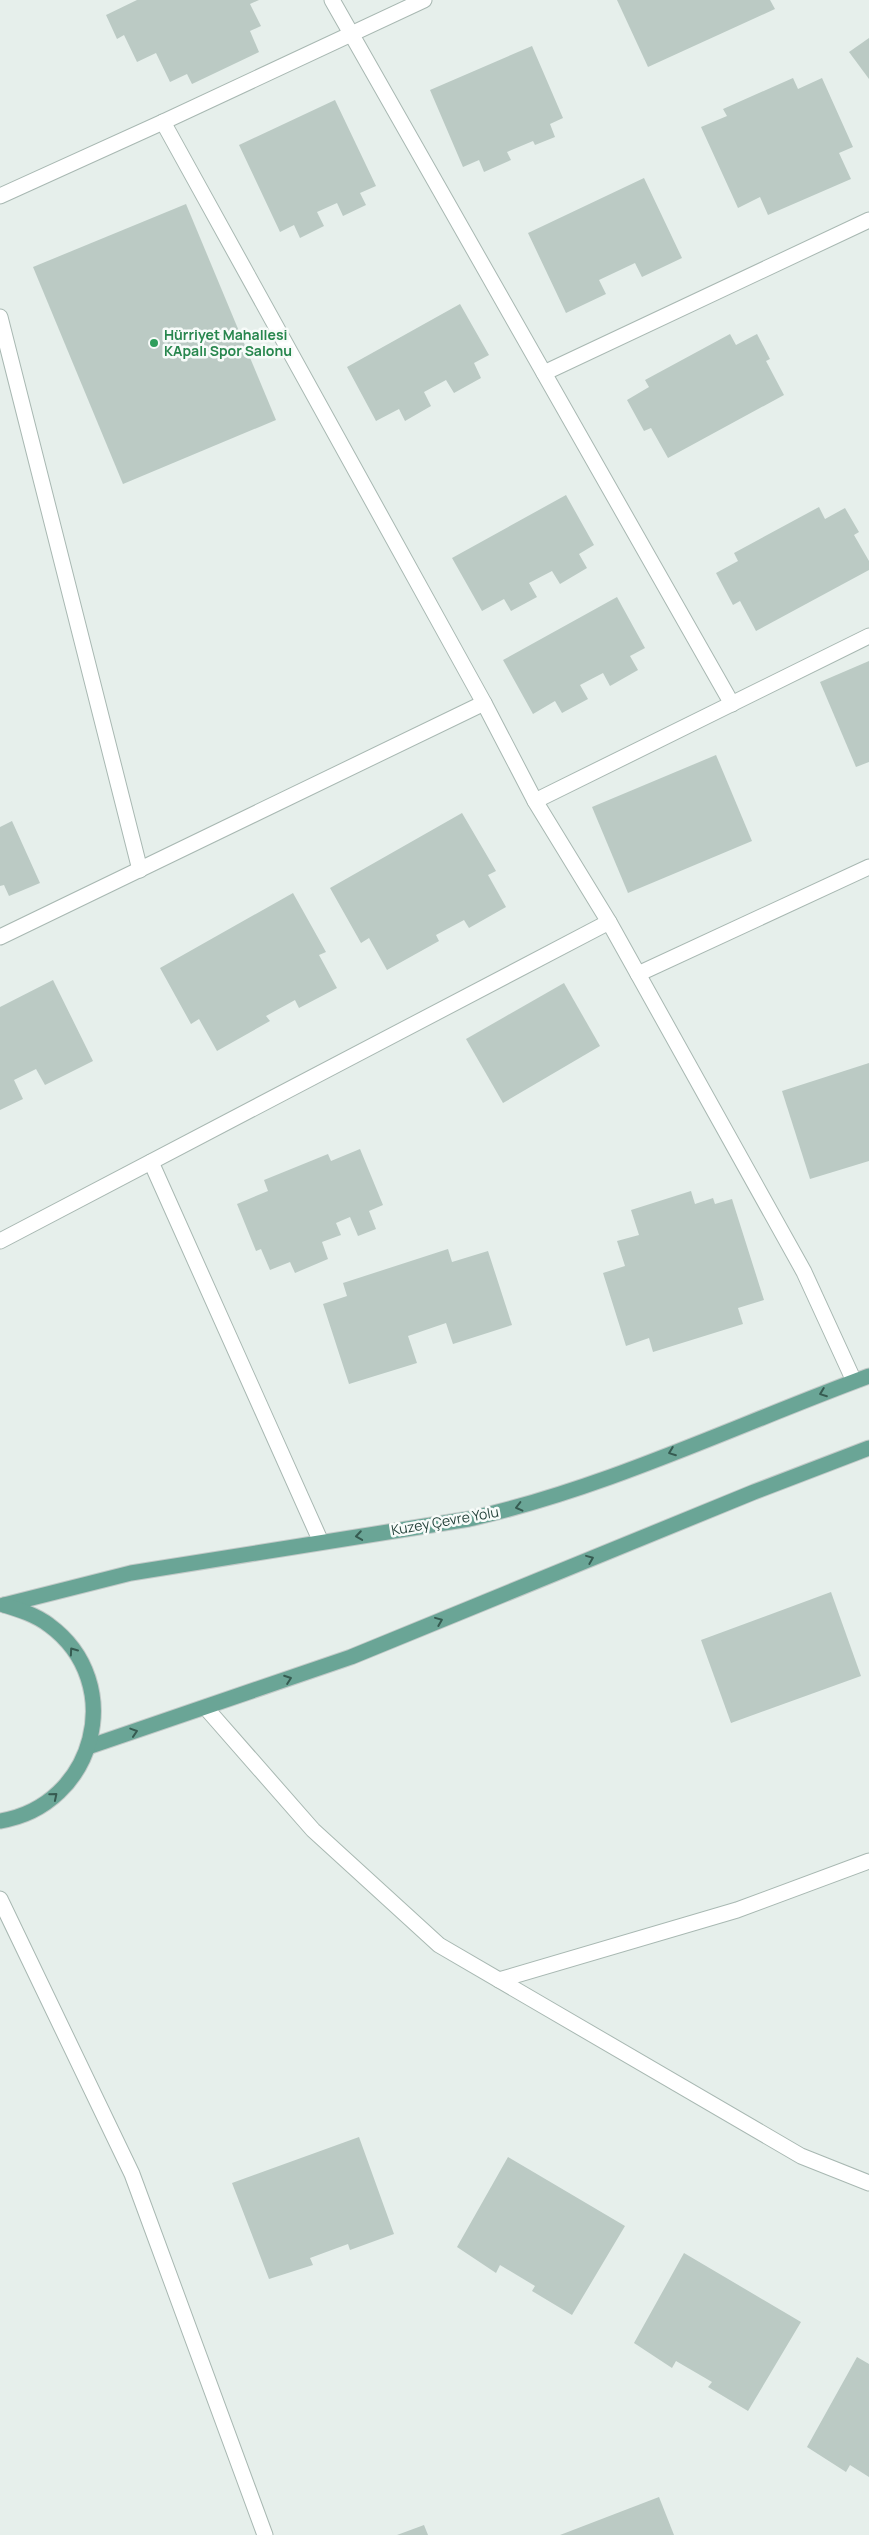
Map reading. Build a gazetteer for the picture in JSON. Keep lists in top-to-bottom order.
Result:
{
  "streets": {
    "main road": ["Kuzey Çevre Yolu"]
  },
  "places": ["Hürriyet Mahallesi KApalı Spor Salonu"]
}
